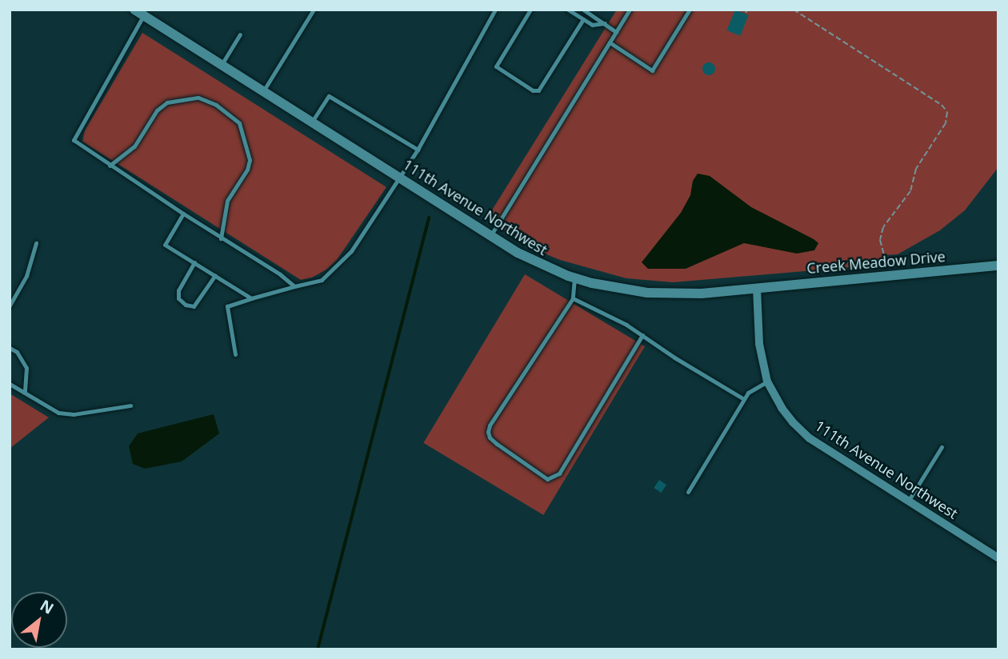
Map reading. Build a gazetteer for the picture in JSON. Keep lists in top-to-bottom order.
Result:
{
  "streets": {
    "street": ["111th Avenue Northwest", "Creek Meadow Drive"]
  },
  "crossings": [
    ["111th Avenue Northwest", "Creek Meadow Drive"]
  ],
  "north": "top right"
}
